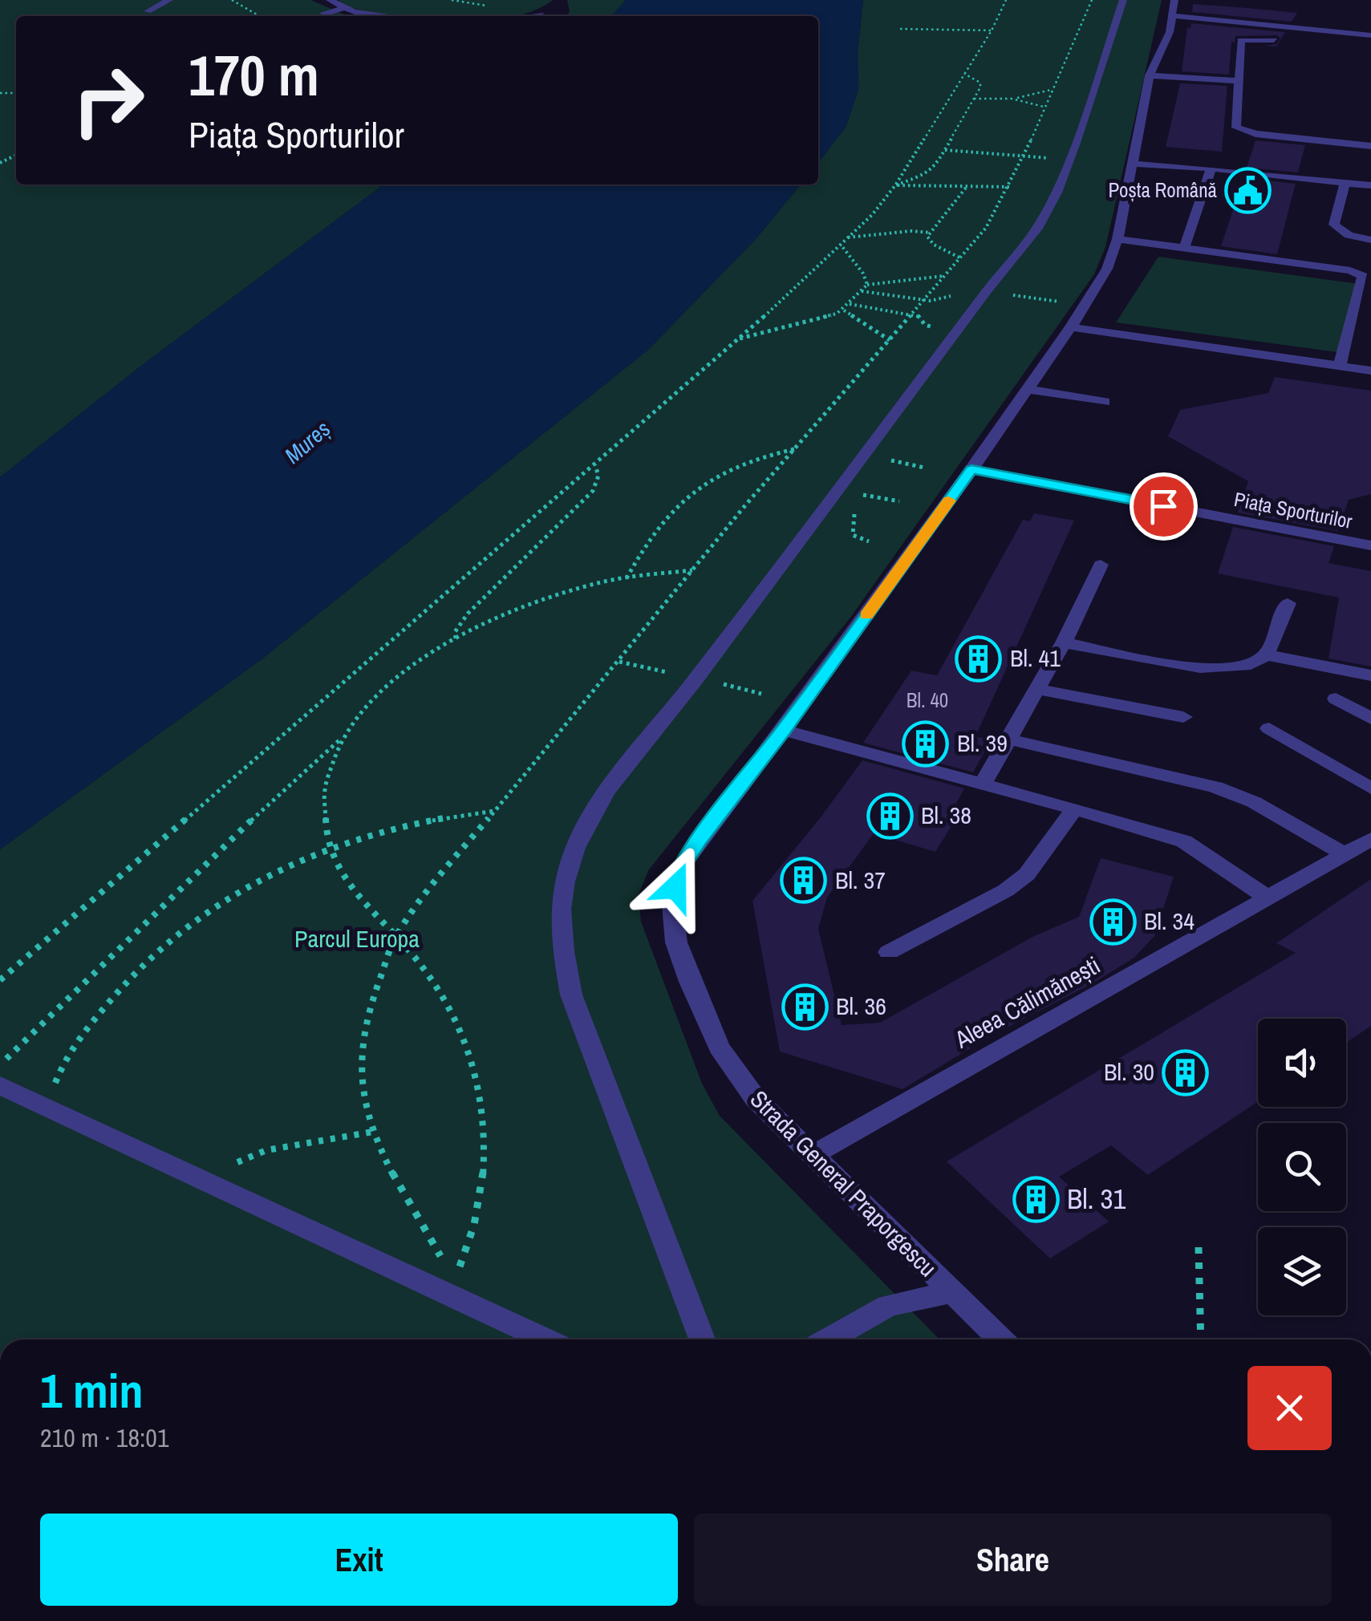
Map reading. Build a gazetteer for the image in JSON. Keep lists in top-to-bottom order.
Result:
{
  "streets": {
    "street": ["Piața Sporturilor", "Aleea Călimănești", "Strada General Praporgescu"]
  },
  "crossings": [
    ["Piața Sporturilor", "Strada General Praporgescu"],
    ["Aleea Călimănești", "Strada General Praporgescu"]
  ],
  "water": ["Mureș"],
  "parks": ["Parcul Europa"],
  "places": {
    "public building": ["Poșta Română"],
    "building": [
      "Bl. 41",
      "Bl. 39",
      "Bl. 38",
      "Bl. 37",
      "Bl. 34",
      "Bl. 36",
      "Bl. 30",
      "Bl. 31"
    ]
  },
  "house_numbers": ["Bl. 40"],
  "page": {
    "turn": ["170 m", "Piața Sporturilor"],
    "heading": ["1 min", "210 m · 18:01"],
    "buttons": ["Exit", "Share"]
  }
}
